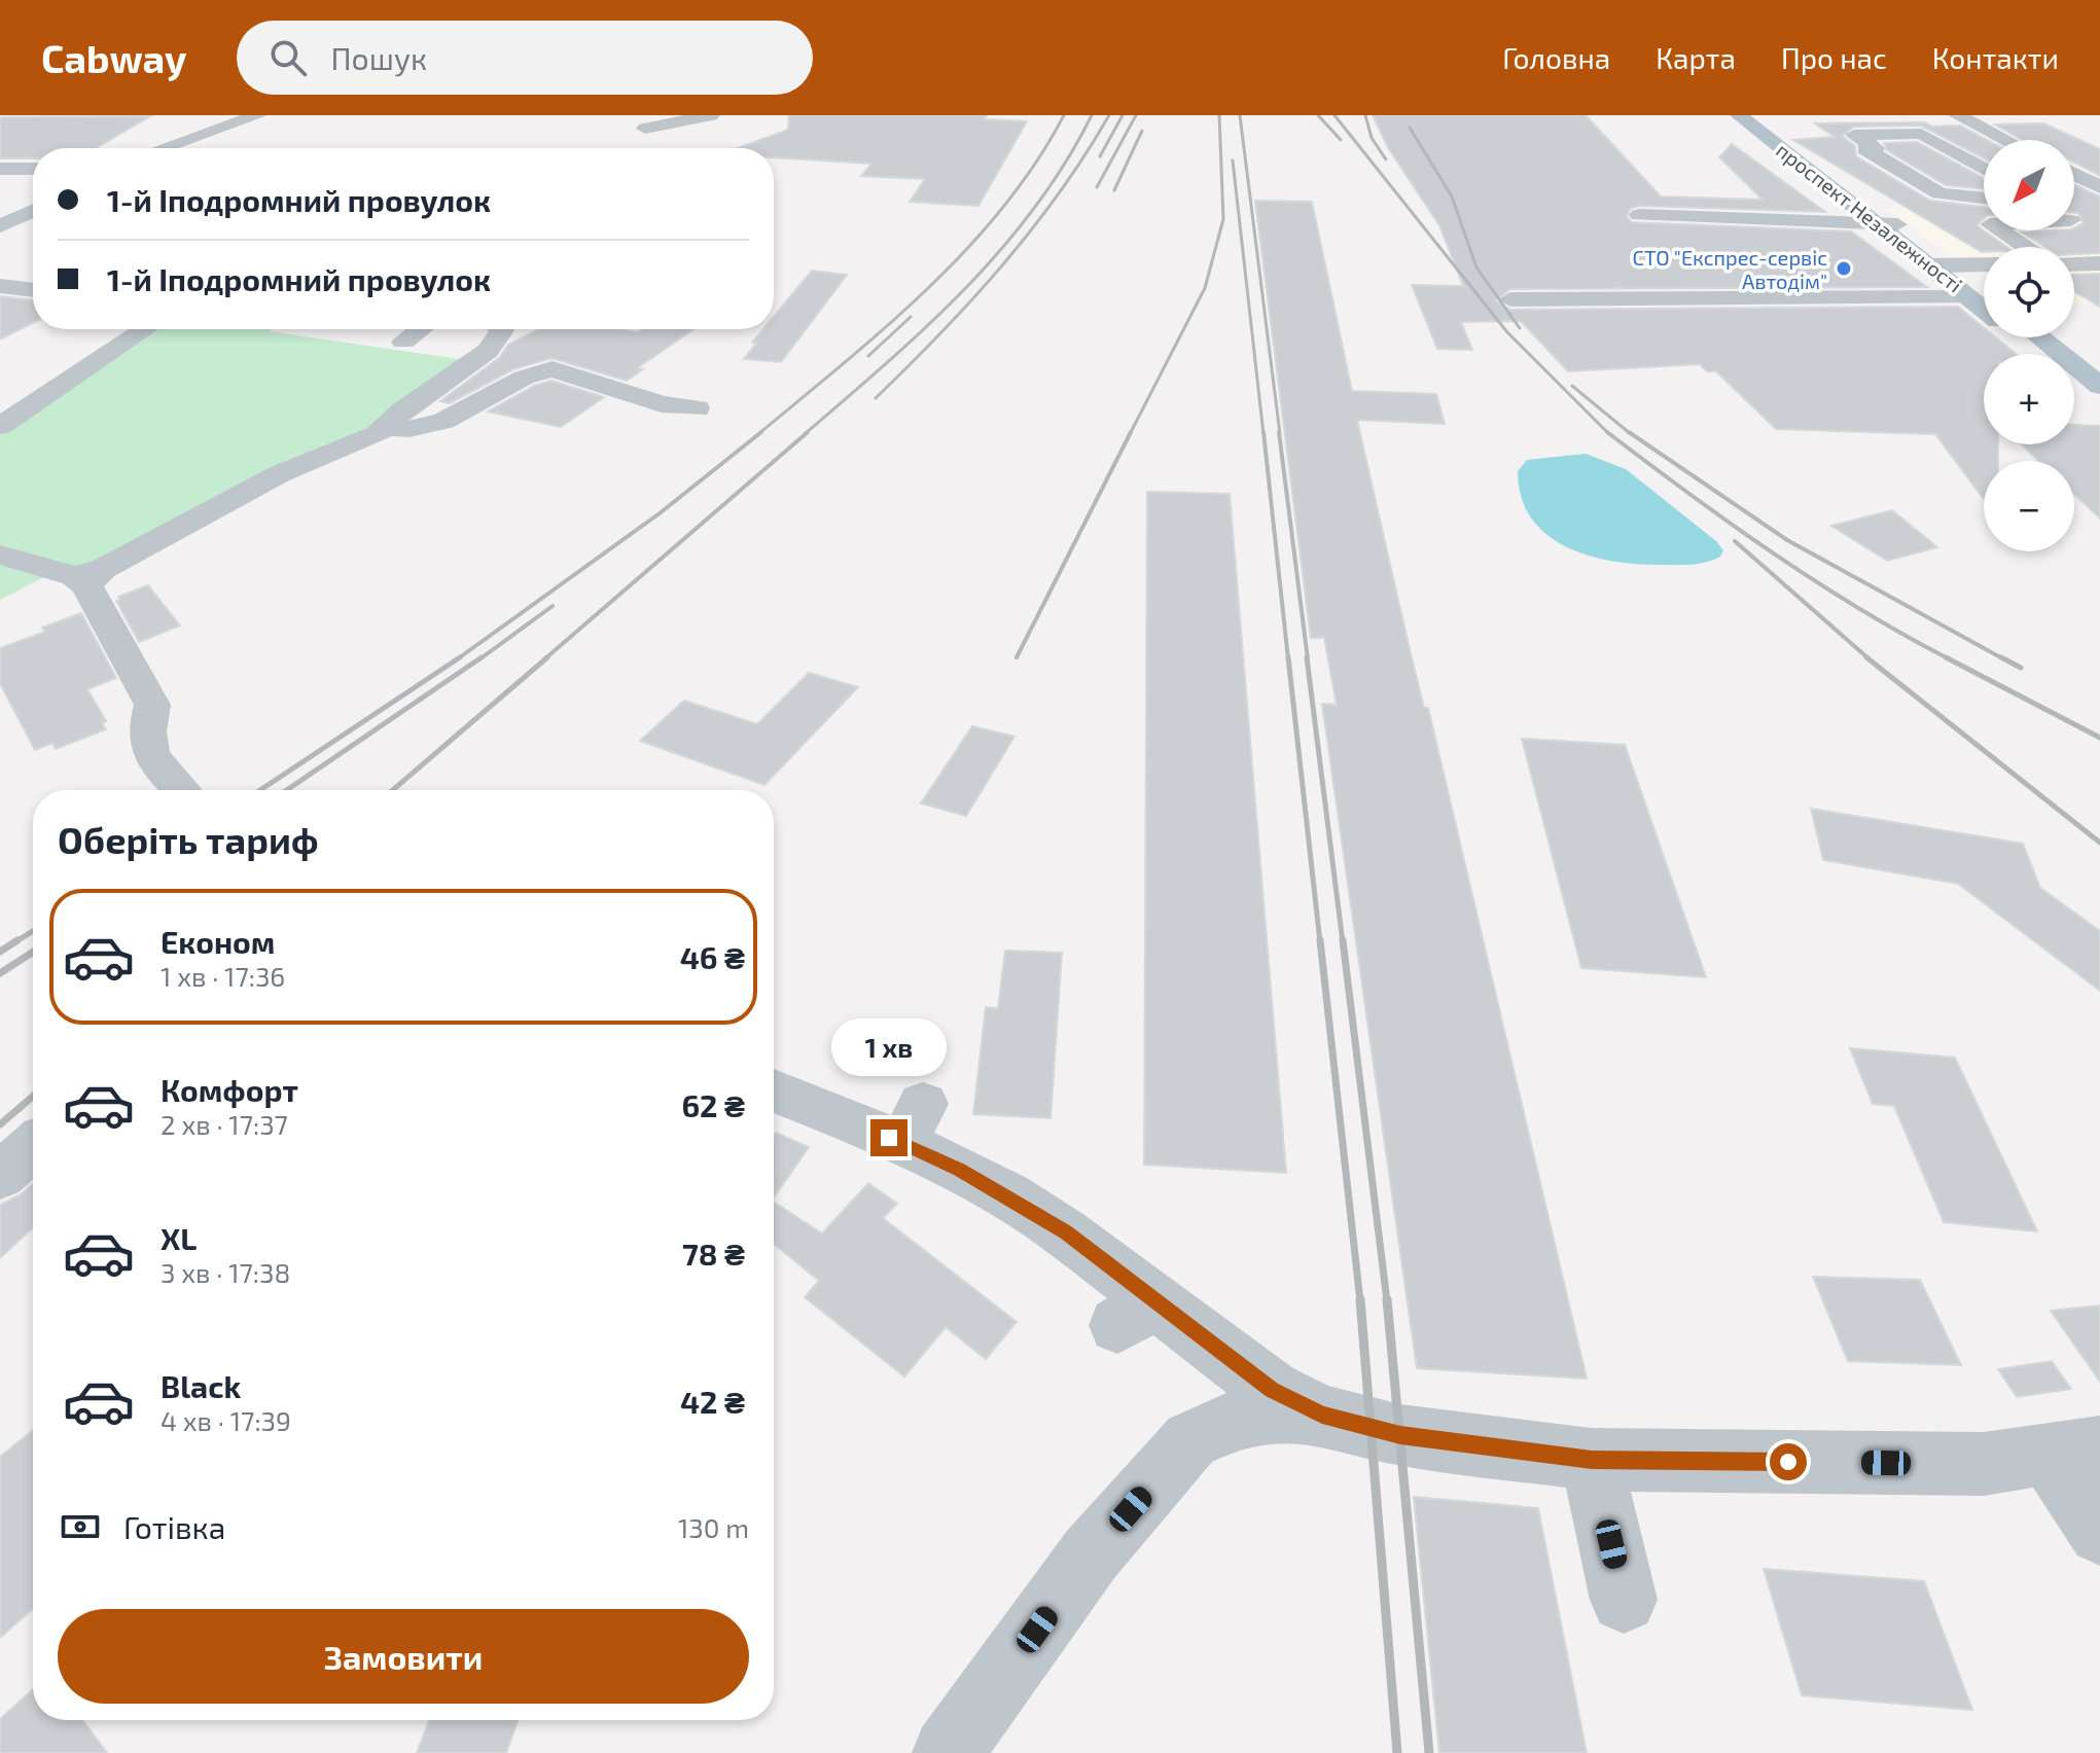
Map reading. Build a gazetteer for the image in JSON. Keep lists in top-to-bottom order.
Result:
{
  "streets": {
    "main road": ["проспект Незалежності"]
  },
  "places": ["СТО \"Експрес-сервіс Автодім\""],
  "north": "bottom left",
  "page": {
    "header": "Cabway",
    "search": "Пошук",
    "nav": [
      "Головна",
      "Карта",
      "Про нас",
      "Контакти"
    ],
    "map_buttons": ["+", "−"],
    "banner": ["1-й Іподромний провулок", "1-й Іподромний провулок"],
    "heading": "Оберіть тариф",
    "list": [
      {
        "name": "Економ",
        "note": "1 хв · 17:36",
        "value": "46 ₴"
      },
      {
        "name": "Комфорт",
        "note": "2 хв · 17:37",
        "value": "62 ₴"
      },
      {
        "name": "XL",
        "note": "3 хв · 17:38",
        "value": "78 ₴"
      },
      {
        "name": "Black",
        "note": "4 хв · 17:39",
        "value": "42 ₴"
      }
    ],
    "bubble": "1 хв",
    "pay": ["Готівка", "130 m"],
    "buttons": "Замовити"
  }
}
